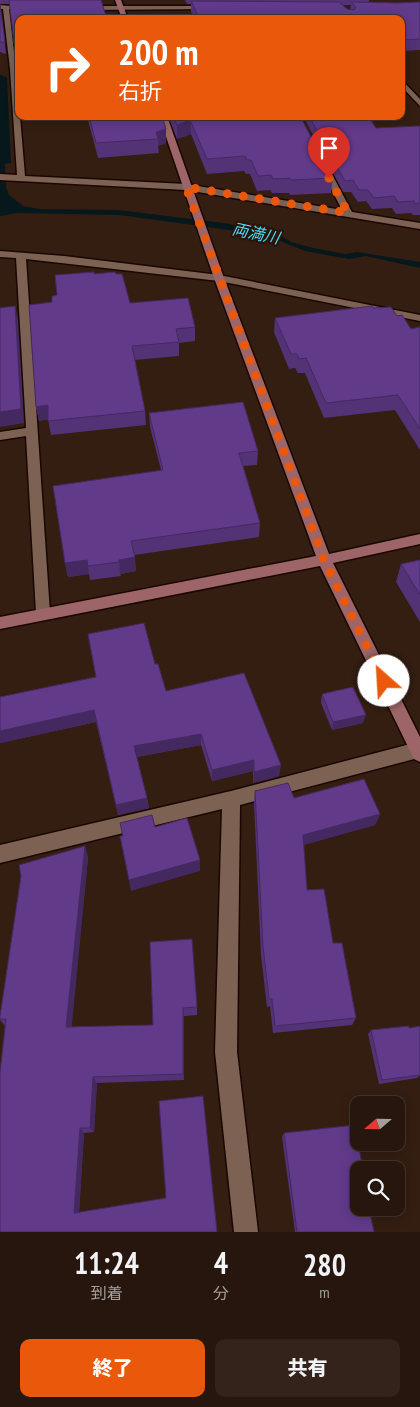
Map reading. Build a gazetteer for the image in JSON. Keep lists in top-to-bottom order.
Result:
{
  "water": ["両満川"],
  "north": "left",
  "page": {
    "turn": ["200 m", "右折"],
    "eta": [
      "11:24",
      "到着",
      "4",
      "分",
      "280",
      "m"
    ],
    "buttons": ["終了", "共有"]
  }
}
